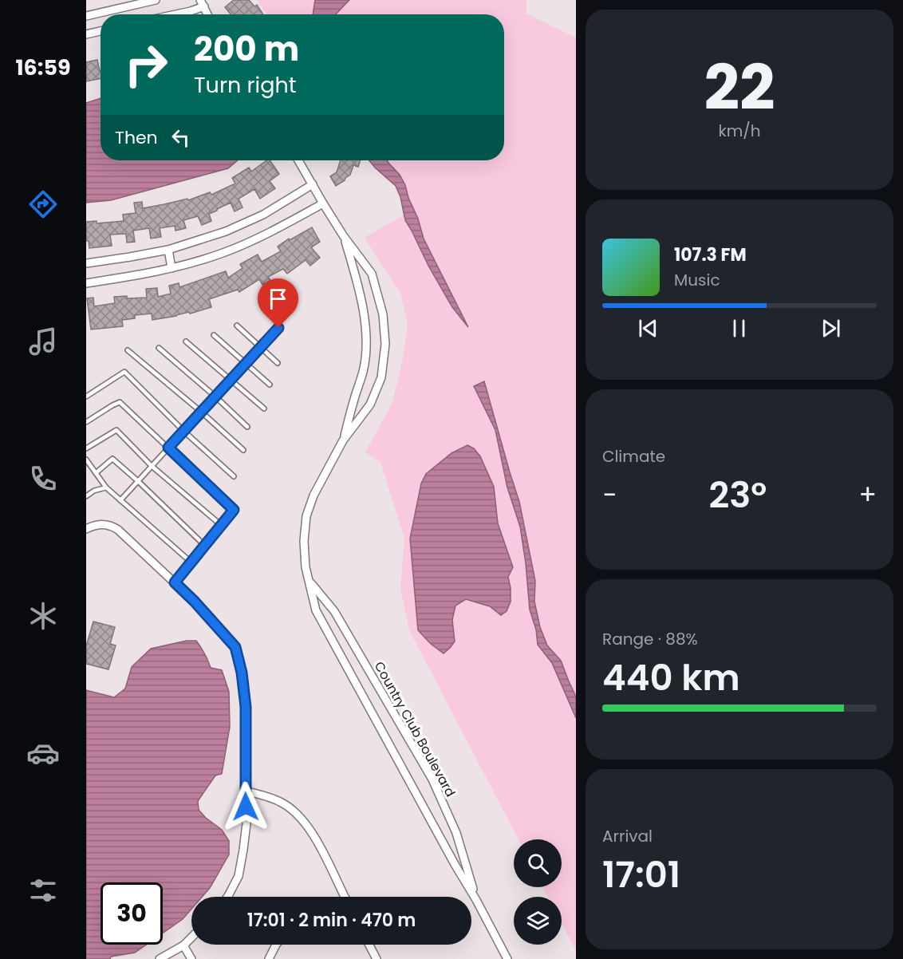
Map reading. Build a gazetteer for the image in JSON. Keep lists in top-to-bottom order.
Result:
{
  "streets": {
    "street": ["Country Club Boulevard"]
  },
  "page": {
    "tabs": "16:59",
    "tile": [
      ["22", "km/h"],
      "Climate",
      ["Range · 88%", "440 km"],
      ["Arrival", "17:01"]
    ],
    "turn": ["200 m", "Turn right"],
    "then": "Then",
    "song": ["107.3 FM", "Music"],
    "heat": ["−", "23°", "+"],
    "limit": "30",
    "trip": "17:01 · 2 min · 470 m"
  }
}
